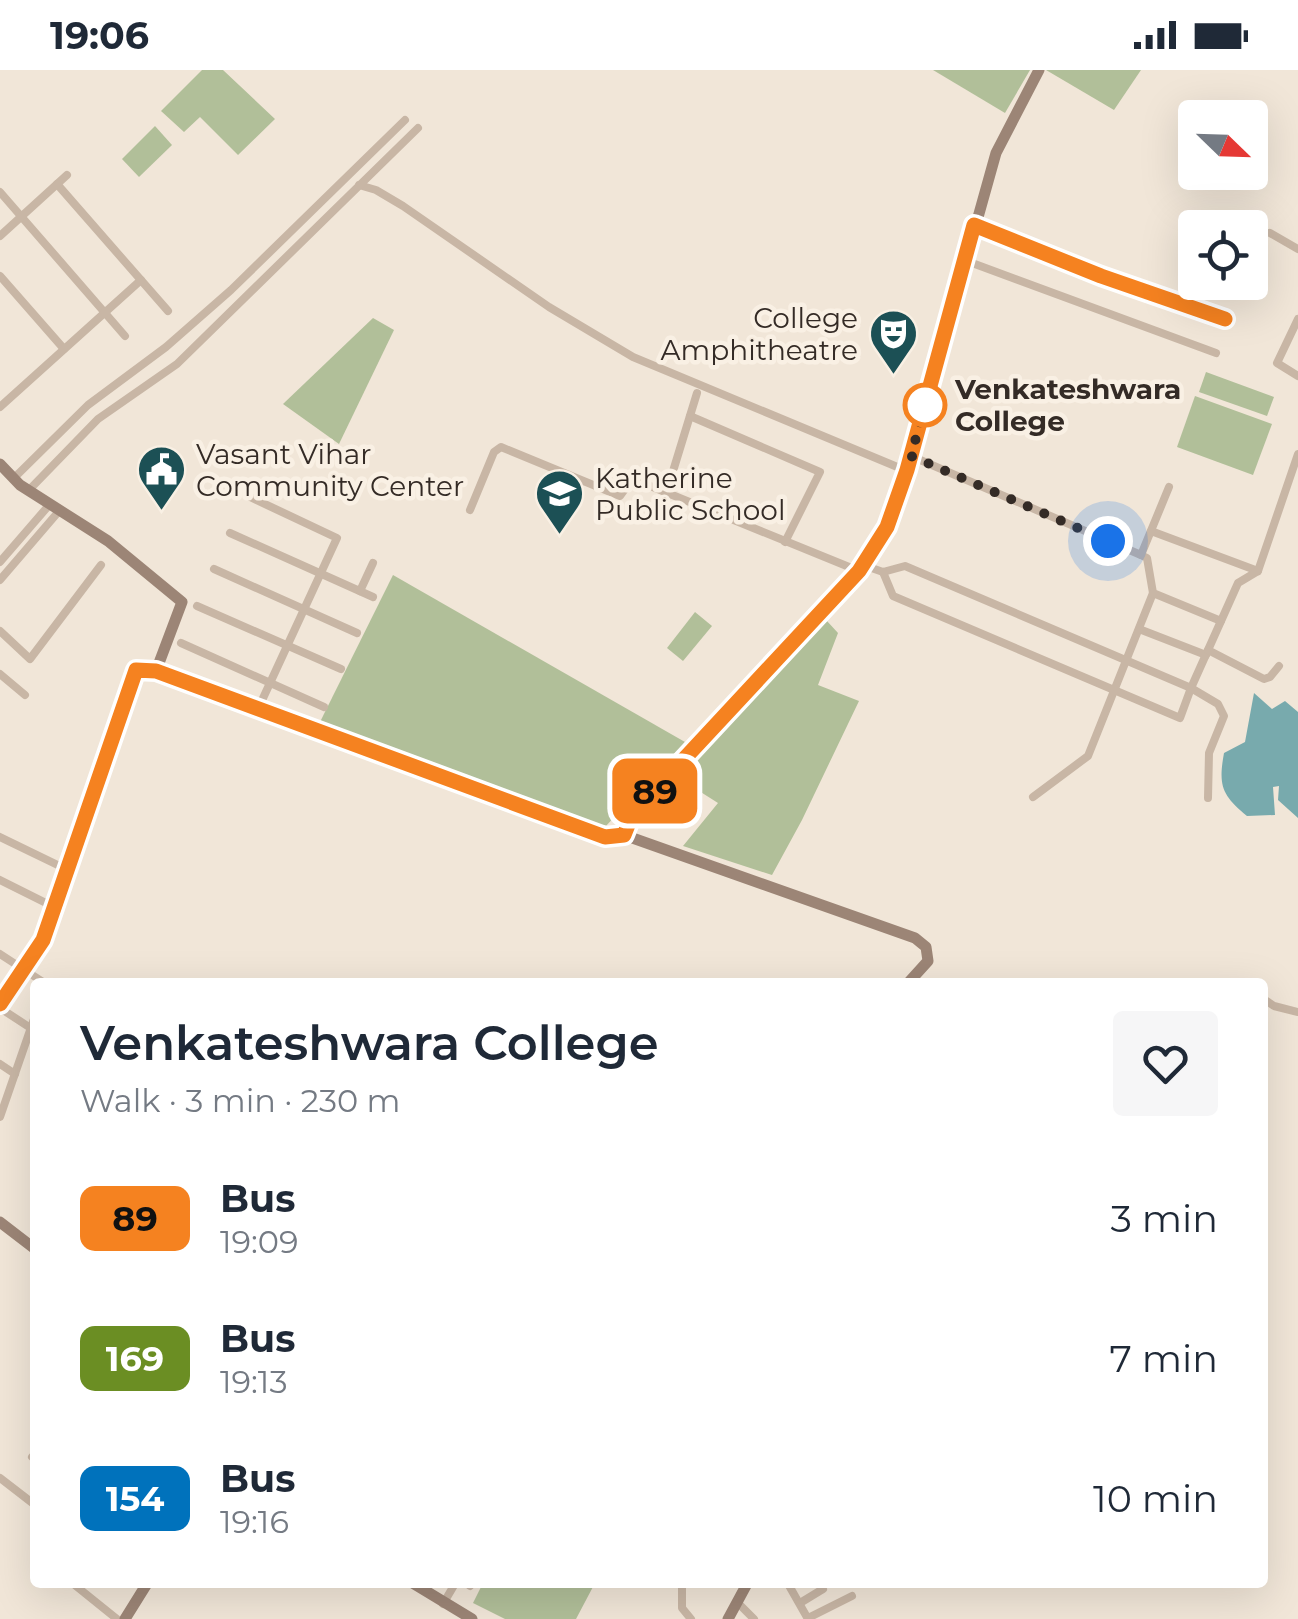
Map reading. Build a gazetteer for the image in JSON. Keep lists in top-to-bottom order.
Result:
{
  "places": {
    "theatre": ["College Amphitheatre"],
    "other": ["Venkateshwara College"],
    "public building": ["Vasant Vihar Community Center"],
    "school or university": ["Katherine Public School"]
  },
  "lines": ["bus line 89"],
  "north": "bottom right",
  "page": {
    "status": "19:06",
    "on_map": "89",
    "heading": ["Venkateshwara College", "Walk · 3 min · 230 m"],
    "list": [
      {
        "mark": "89",
        "name": "Bus",
        "note": "19:09",
        "value": "3 min"
      },
      {
        "mark": "169",
        "name": "Bus",
        "note": "19:13",
        "value": "7 min"
      },
      {
        "mark": "154",
        "name": "Bus",
        "note": "19:16",
        "value": "10 min"
      }
    ]
  }
}
